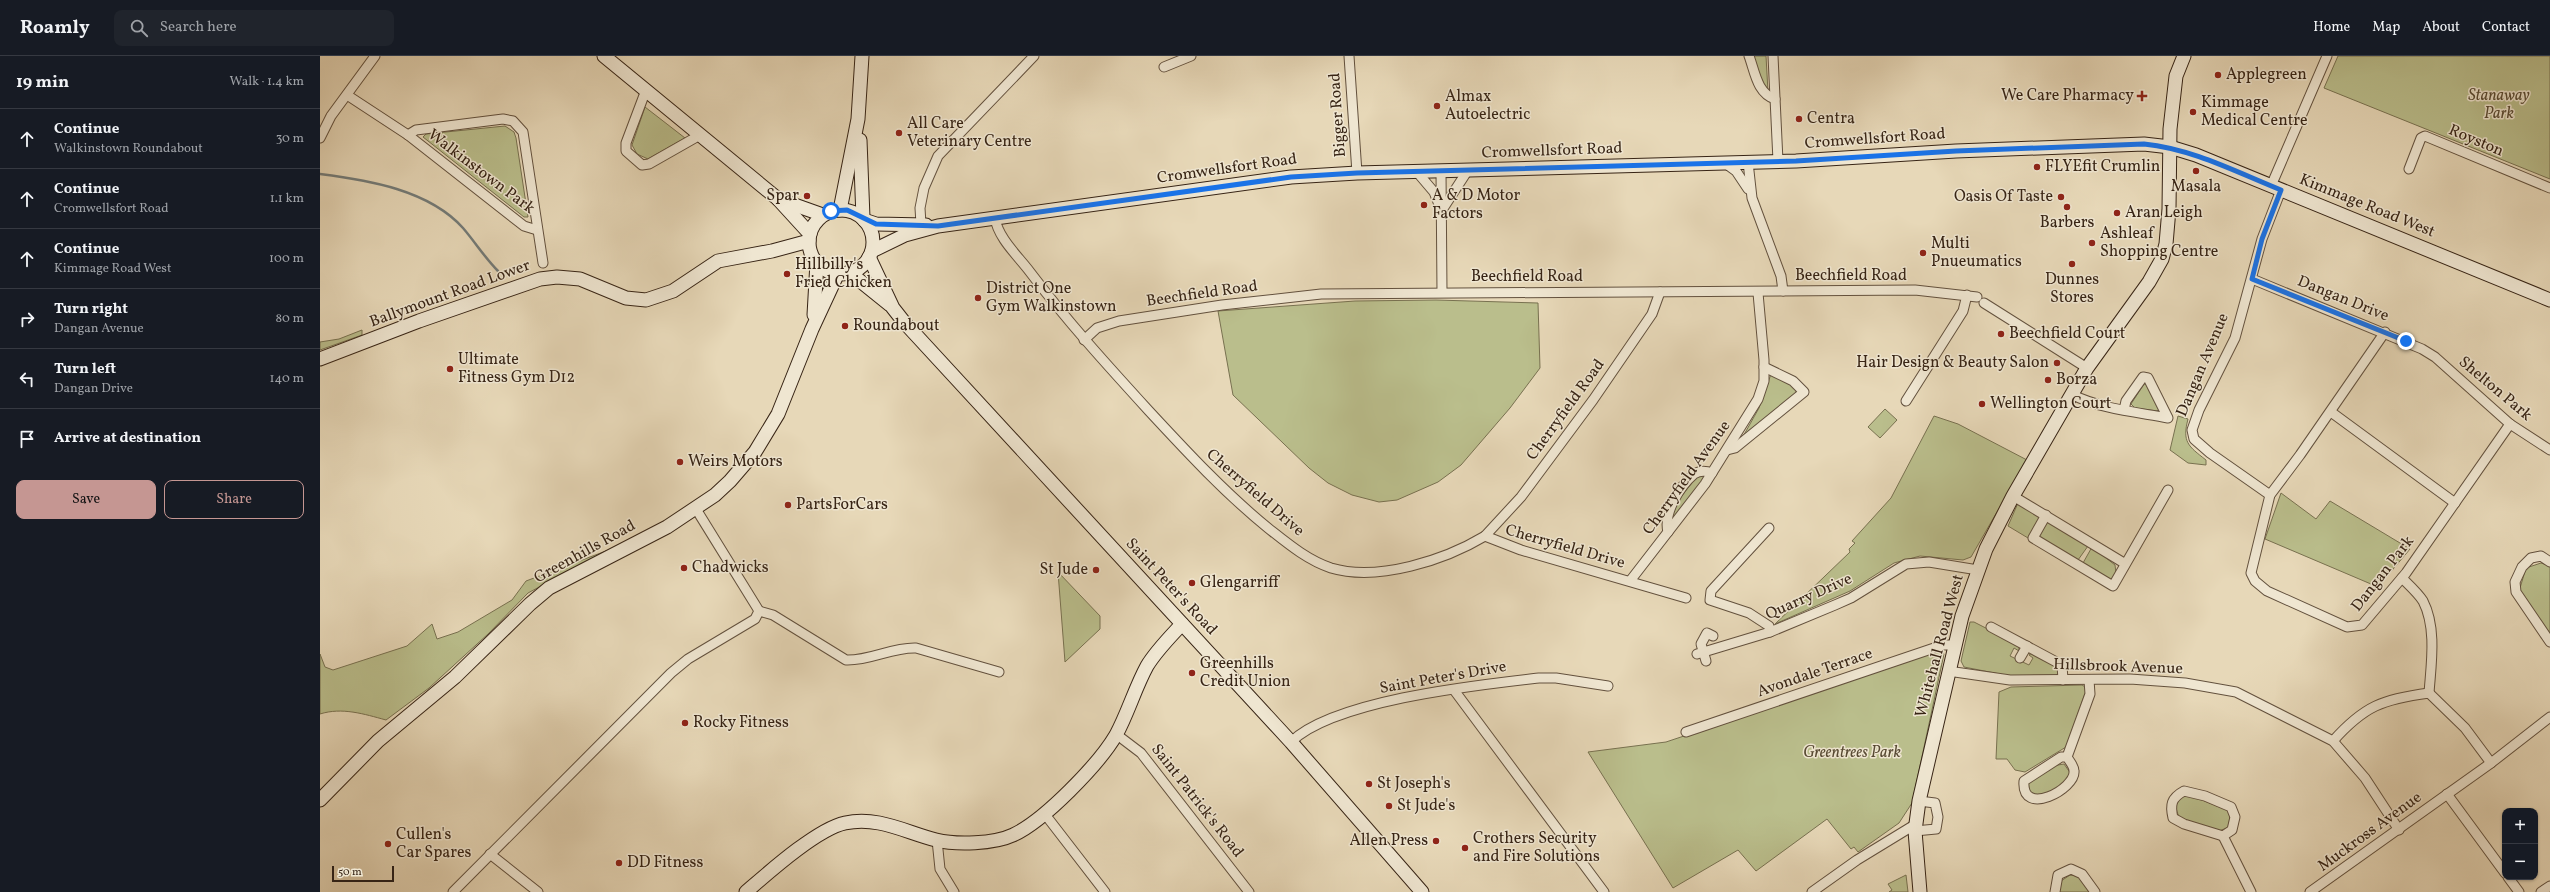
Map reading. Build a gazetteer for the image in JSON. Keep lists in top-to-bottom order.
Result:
{
  "streets": {
    "main road": [
      "Cromwellsfort Road",
      "Kimmage Road West",
      "Ballymount Road Lower",
      "Greenhills Road",
      "Saint Peter's Road",
      "Whitehall Road West"
    ],
    "street": [
      "Bigger Road",
      "Royston",
      "Walkinstown Park",
      "Beechfield Road",
      "Dangan Drive",
      "Dangan Avenue",
      "Shelton Park",
      "Cherryfield Road",
      "Cherryfield Avenue",
      "Cherryfield Drive",
      "Dangan Park",
      "Quarry Drive",
      "Hillsbrook Avenue",
      "Avondale Terrace",
      "Saint Peter's Drive",
      "Saint Patrick's Road",
      "Muckross Avenue"
    ]
  },
  "crossings": [
    ["Bigger Road", "Cromwellsfort Road"],
    ["Cromwellsfort Road", "Kimmage Road West"],
    ["Cromwellsfort Road", "Ballymount Road Lower"],
    ["Cromwellsfort Road", "Cherryfield Drive"],
    ["Cromwellsfort Road", "Greenhills Road"],
    ["Cromwellsfort Road", "Saint Peter's Road"],
    ["Cromwellsfort Road", "Whitehall Road West"],
    ["Kimmage Road West", "Dangan Avenue"],
    ["Kimmage Road West", "Whitehall Road West"],
    ["Beechfield Road", "Cherryfield Road"],
    ["Beechfield Road", "Cherryfield Avenue"],
    ["Beechfield Road", "Cherryfield Drive"],
    ["Beechfield Road", "Whitehall Road West"],
    ["Ballymount Road Lower", "Greenhills Road"],
    ["Ballymount Road Lower", "Saint Peter's Road"],
    ["Dangan Drive", "Dangan Avenue"],
    ["Dangan Drive", "Shelton Park"],
    ["Dangan Drive", "Dangan Park"],
    ["Dangan Avenue", "Dangan Park"],
    ["Shelton Park", "Dangan Park"],
    ["Cherryfield Road", "Cherryfield Drive"],
    ["Cherryfield Avenue", "Cherryfield Drive"],
    ["Greenhills Road", "Saint Peter's Road"],
    ["Saint Peter's Road", "Saint Peter's Drive"],
    ["Quarry Drive", "Whitehall Road West"],
    ["Whitehall Road West", "Hillsbrook Avenue"],
    ["Whitehall Road West", "Avondale Terrace"],
    ["Hillsbrook Avenue", "Muckross Avenue"]
  ],
  "parks": ["Stanaway Park", "Greentrees Park"],
  "places": {
    "other": [
      "Applegreen",
      "Almax Autoelectric",
      "Kimmage Medical Centre",
      "Centra",
      "All Care Veterinary Centre",
      "FLYEfit Crumlin",
      "Masala",
      "Spar",
      "Oasis Of Taste",
      "A & D Motor Factors",
      "Barbers",
      "Aran Leigh",
      "Ashleaf Shopping Centre",
      "Multi Pnueumatics",
      "Dunnes Stores",
      "Hillbilly's Fried Chicken",
      "District One Gym Walkinstown",
      "Roundabout",
      "Beechfield Court",
      "Hair Design & Beauty Salon",
      "Ultimate Fitness Gym D12",
      "Borza",
      "Wellington Court",
      "Weirs Motors",
      "PartsForCars",
      "Chadwicks",
      "St Jude",
      "Glengarriff",
      "Greenhills Credit Union",
      "Rocky Fitness",
      "St Joseph's",
      "St Jude's",
      "Allen Press",
      "Cullen's Car Spares",
      "Crothers Security and Fire Solutions",
      "DD Fitness"
    ],
    "health": ["We Care Pharmacy"]
  },
  "scale_bar": "50 m",
  "page": {
    "header": "Roamly",
    "search": "Search here",
    "nav": [
      "Home",
      "Map",
      "About",
      "Contact"
    ],
    "heading": ["19 min", "Walk · 1.4 km"],
    "list": [
      ["Continue", "Walkinstown Roundabout", "30 m"],
      ["Continue", "Cromwellsfort Road", "1.1 km"],
      ["Continue", "Kimmage Road West", "100 m"],
      ["Turn right", "Dangan Avenue", "80 m"],
      ["Turn left", "Dangan Drive", "140 m"],
      "Arrive at destination"
    ],
    "buttons": ["Save", "Share"],
    "map_buttons": ["+", "−"],
    "scale": "50 m"
  }
}
